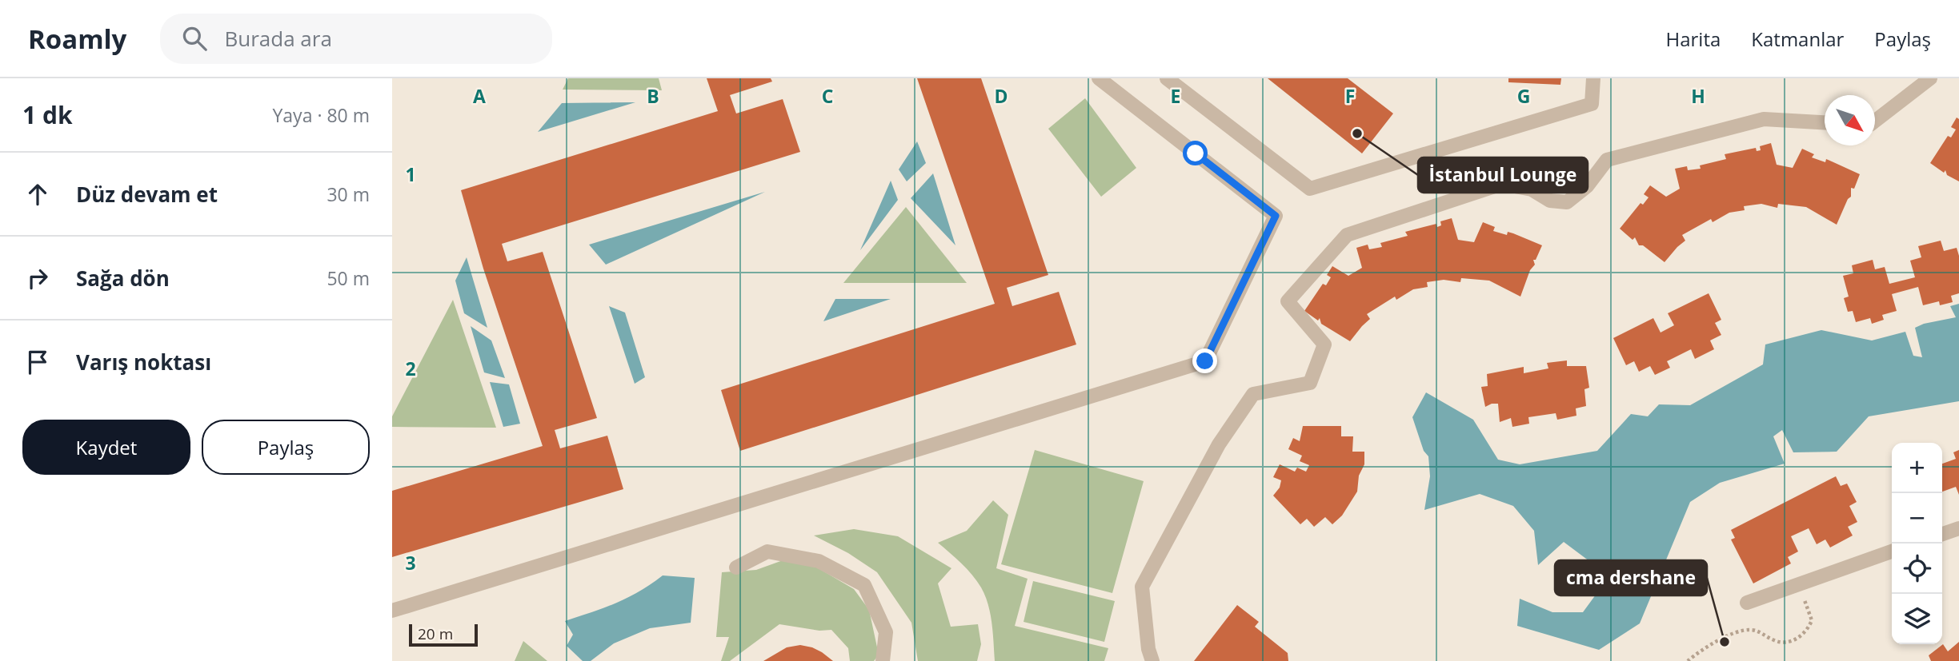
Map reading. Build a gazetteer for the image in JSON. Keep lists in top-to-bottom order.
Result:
{
  "places": ["İstanbul Lounge", "cma dershane"],
  "scale_bar": "20 m",
  "north": "bottom right",
  "page": {
    "header": "Roamly",
    "search": "Burada ara",
    "nav": ["Harita", "Katmanlar", "Paylaş"],
    "heading": ["1 dk", "Yaya · 80 m"],
    "list": [
      ["Düz devam et", "30 m"],
      ["Sağa dön", "50 m"],
      "Varış noktası"
    ],
    "buttons": ["Kaydet", "Paylaş"],
    "map_buttons": ["+", "−"],
    "scale": "20 m"
  },
  "grid": {
    "columns": [
      "A",
      "B",
      "C",
      "D",
      "E",
      "F",
      "G",
      "H"
    ],
    "rows": ["1", "2", "3"]
  }
}
